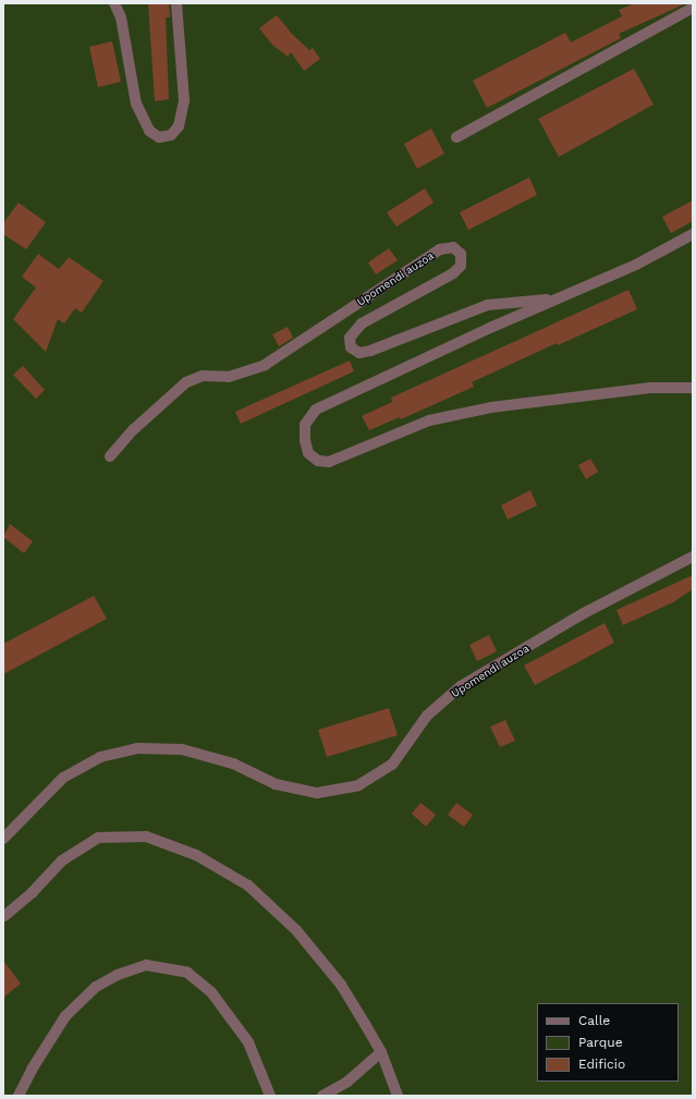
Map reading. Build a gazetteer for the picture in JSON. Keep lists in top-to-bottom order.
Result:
{
  "streets": {
    "lane": ["Upomendi auzoa"]
  },
  "legend": ["Calle", "Parque", "Edificio"]
}
